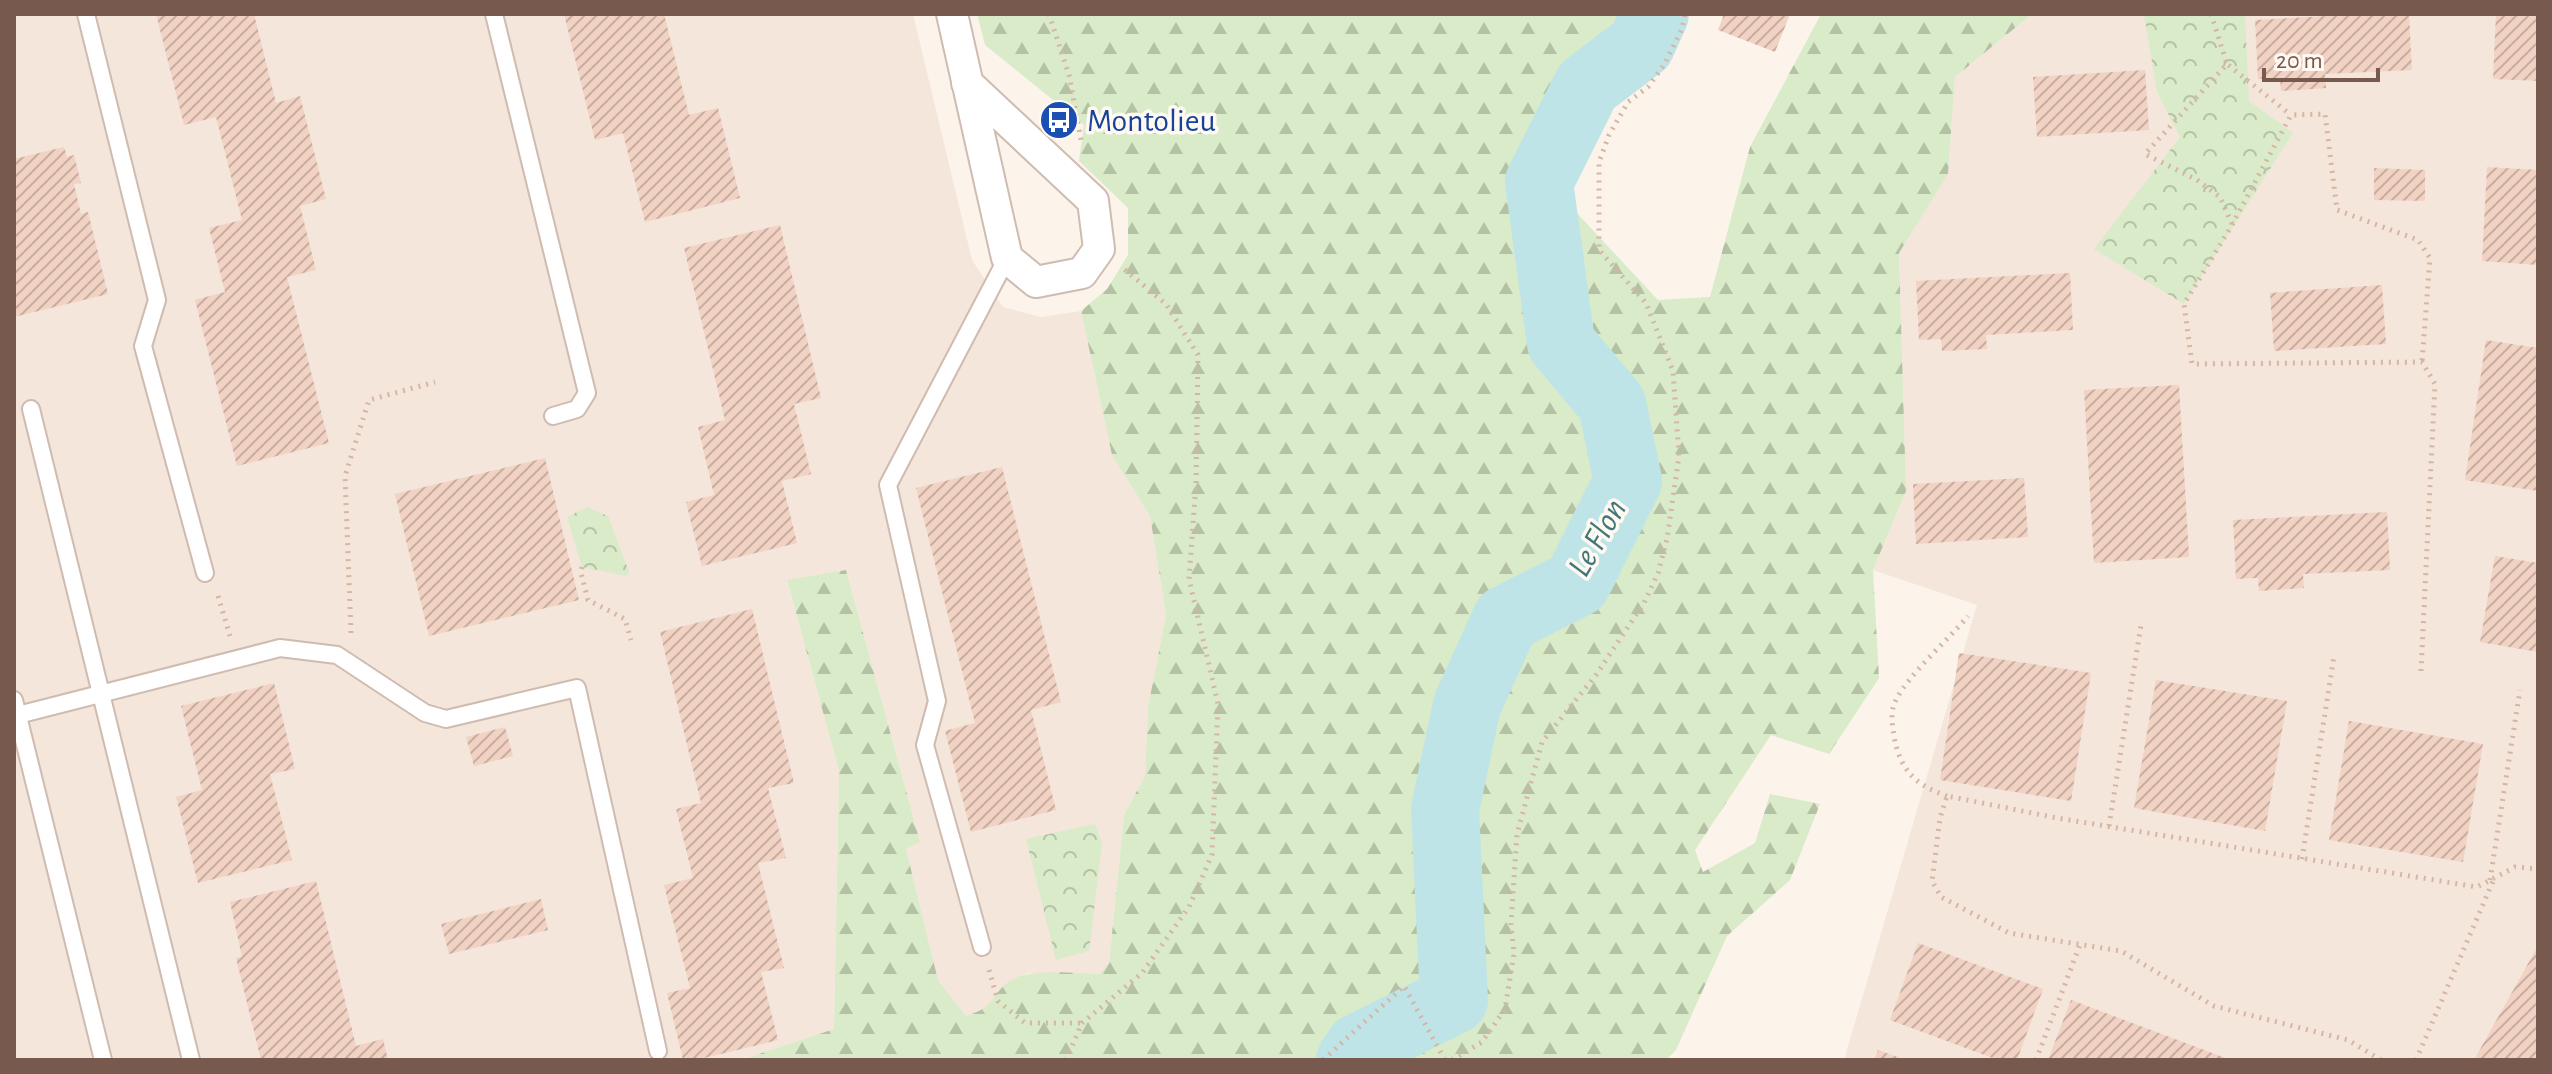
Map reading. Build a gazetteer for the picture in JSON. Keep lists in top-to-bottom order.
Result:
{
  "water": ["Le Flon"],
  "places": {
    "bus stop": ["Montolieu"]
  },
  "scale_bar": "20 m"
}
